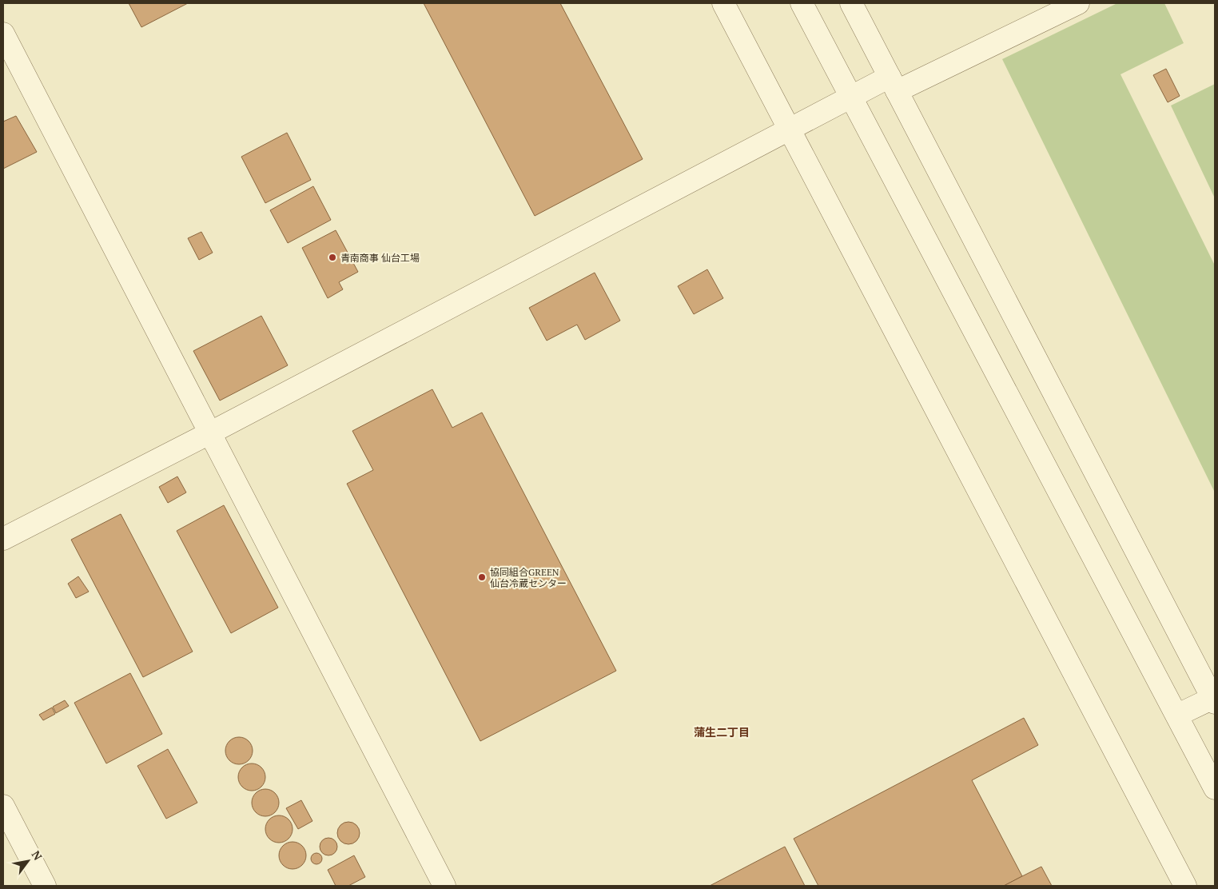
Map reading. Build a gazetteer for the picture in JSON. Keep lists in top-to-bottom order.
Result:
{
  "districts": ["蒲生二丁目"],
  "places": ["青南商事 仙台工場", "協同組合GREEN 仙台冷蔵センター"],
  "north": "top right"
}
